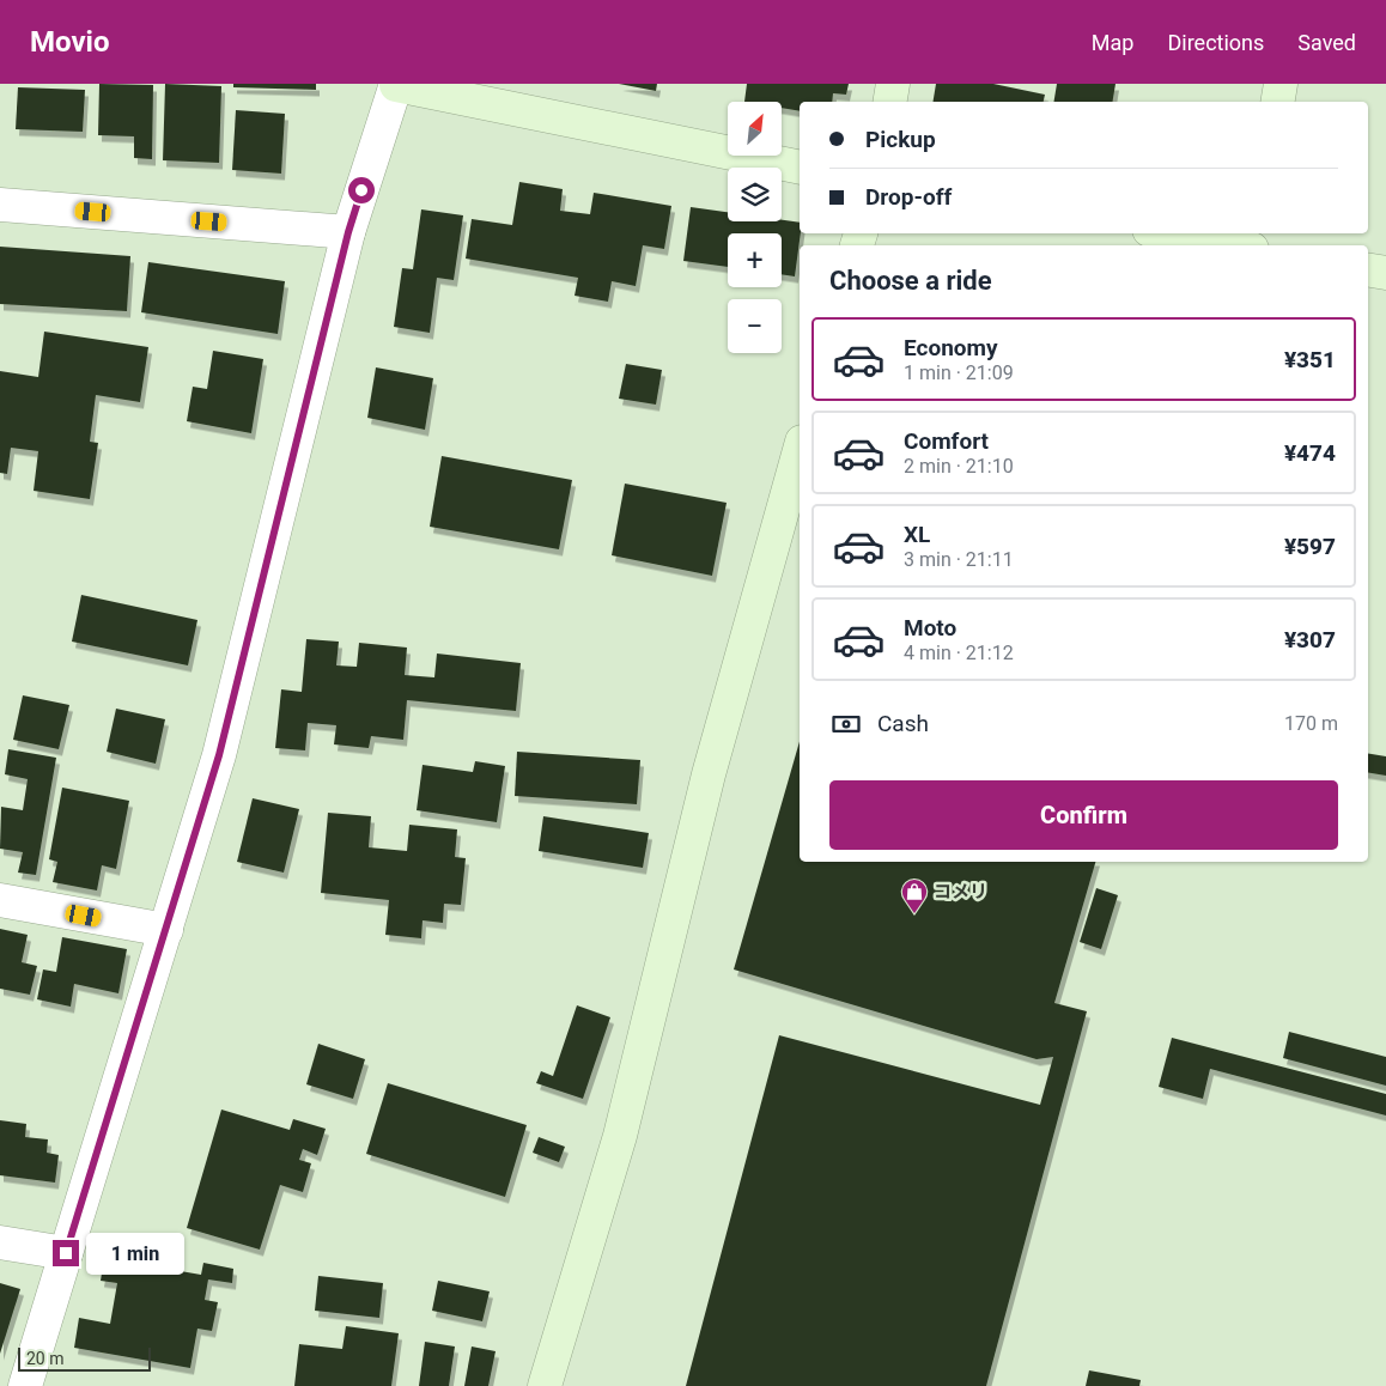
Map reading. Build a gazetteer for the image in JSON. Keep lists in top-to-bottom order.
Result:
{
  "places": {
    "shop": ["コメリ"]
  },
  "scale_bar": "20 m",
  "north": "top right",
  "page": {
    "header": "Movio",
    "nav": ["Map", "Directions", "Saved"],
    "map_buttons": ["+", "−"],
    "banner": ["Pickup", "Drop-off"],
    "heading": "Choose a ride",
    "list": [
      {
        "name": "Economy",
        "note": "1 min · 21:09",
        "value": "¥351"
      },
      {
        "name": "Comfort",
        "note": "2 min · 21:10",
        "value": "¥474"
      },
      {
        "name": "XL",
        "note": "3 min · 21:11",
        "value": "¥597"
      },
      {
        "name": "Moto",
        "note": "4 min · 21:12",
        "value": "¥307"
      }
    ],
    "pay": ["Cash", "170 m"],
    "buttons": "Confirm",
    "bubble": "1 min",
    "scale": "20 m"
  }
}
